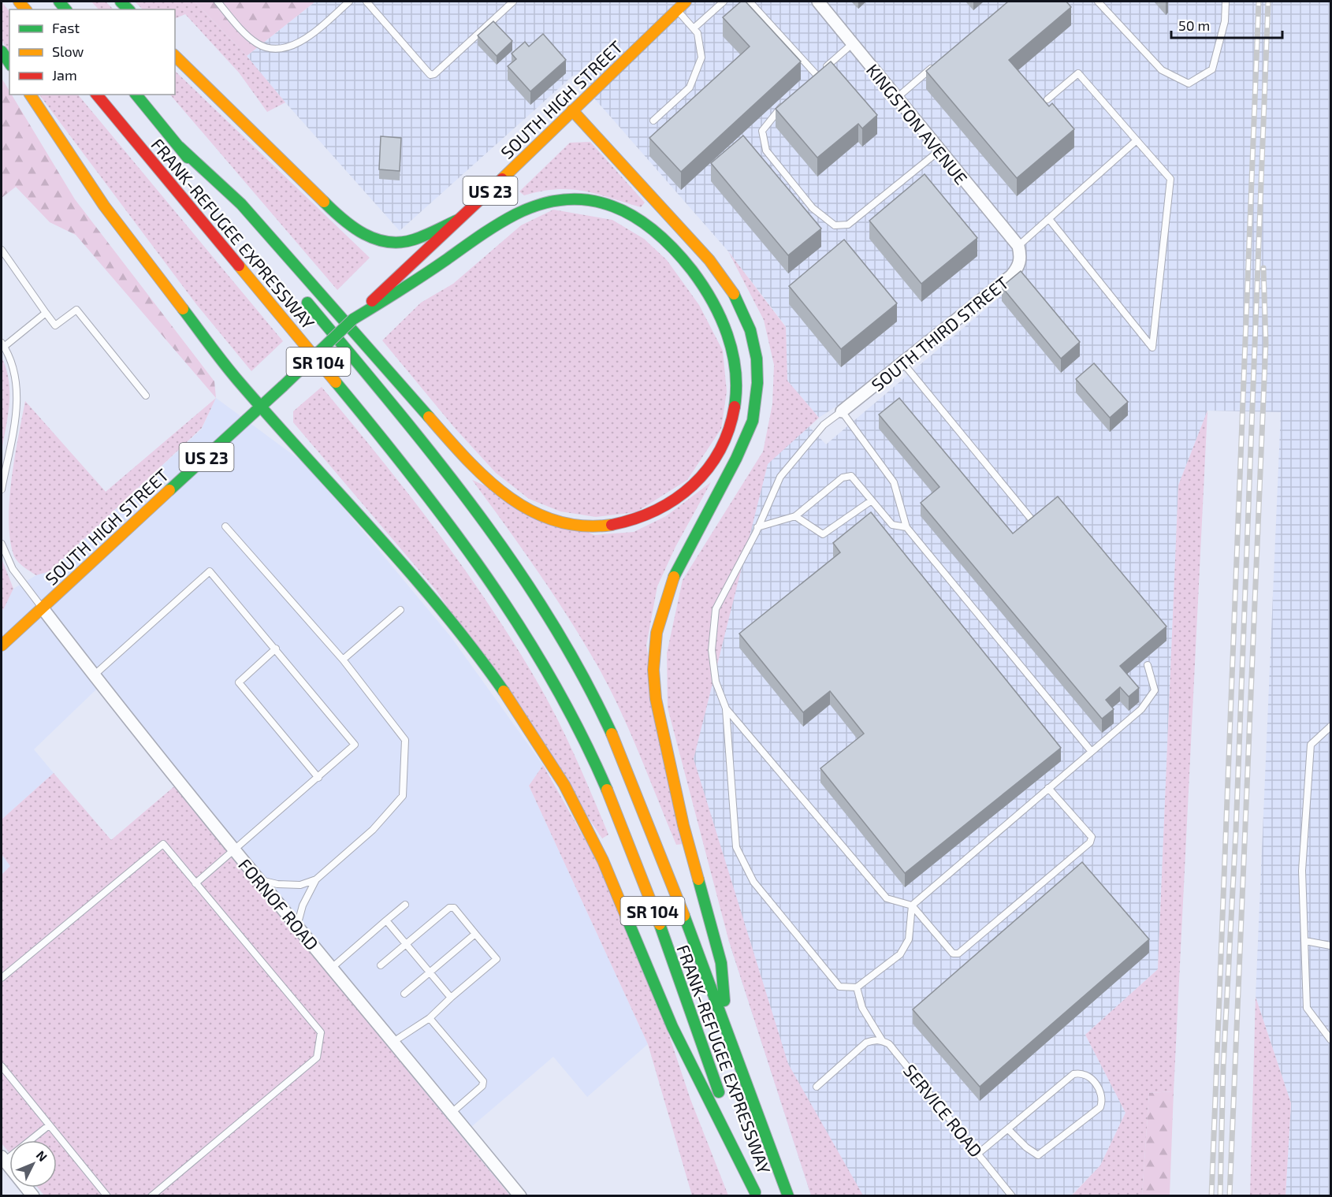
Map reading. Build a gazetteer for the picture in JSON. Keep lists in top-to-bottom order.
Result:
{
  "streets": {
    "main road": [
      "SOUTH HIGH STREET",
      "US 23",
      "FRANK-REFUGEE EXPRESSWAY",
      "SR 104"
    ],
    "street": ["KINGSTON AVENUE", "SOUTH THIRD STREET", "FORNOF ROAD"],
    "lane": ["SERVICE ROAD"]
  },
  "crossings": [
    ["SOUTH HIGH STREET", "FORNOF ROAD"],
    ["KINGSTON AVENUE", "SOUTH THIRD STREET"]
  ],
  "legend": ["Fast", "Slow", "Jam"],
  "scale_bar": "50 m",
  "north": "top right"
}
